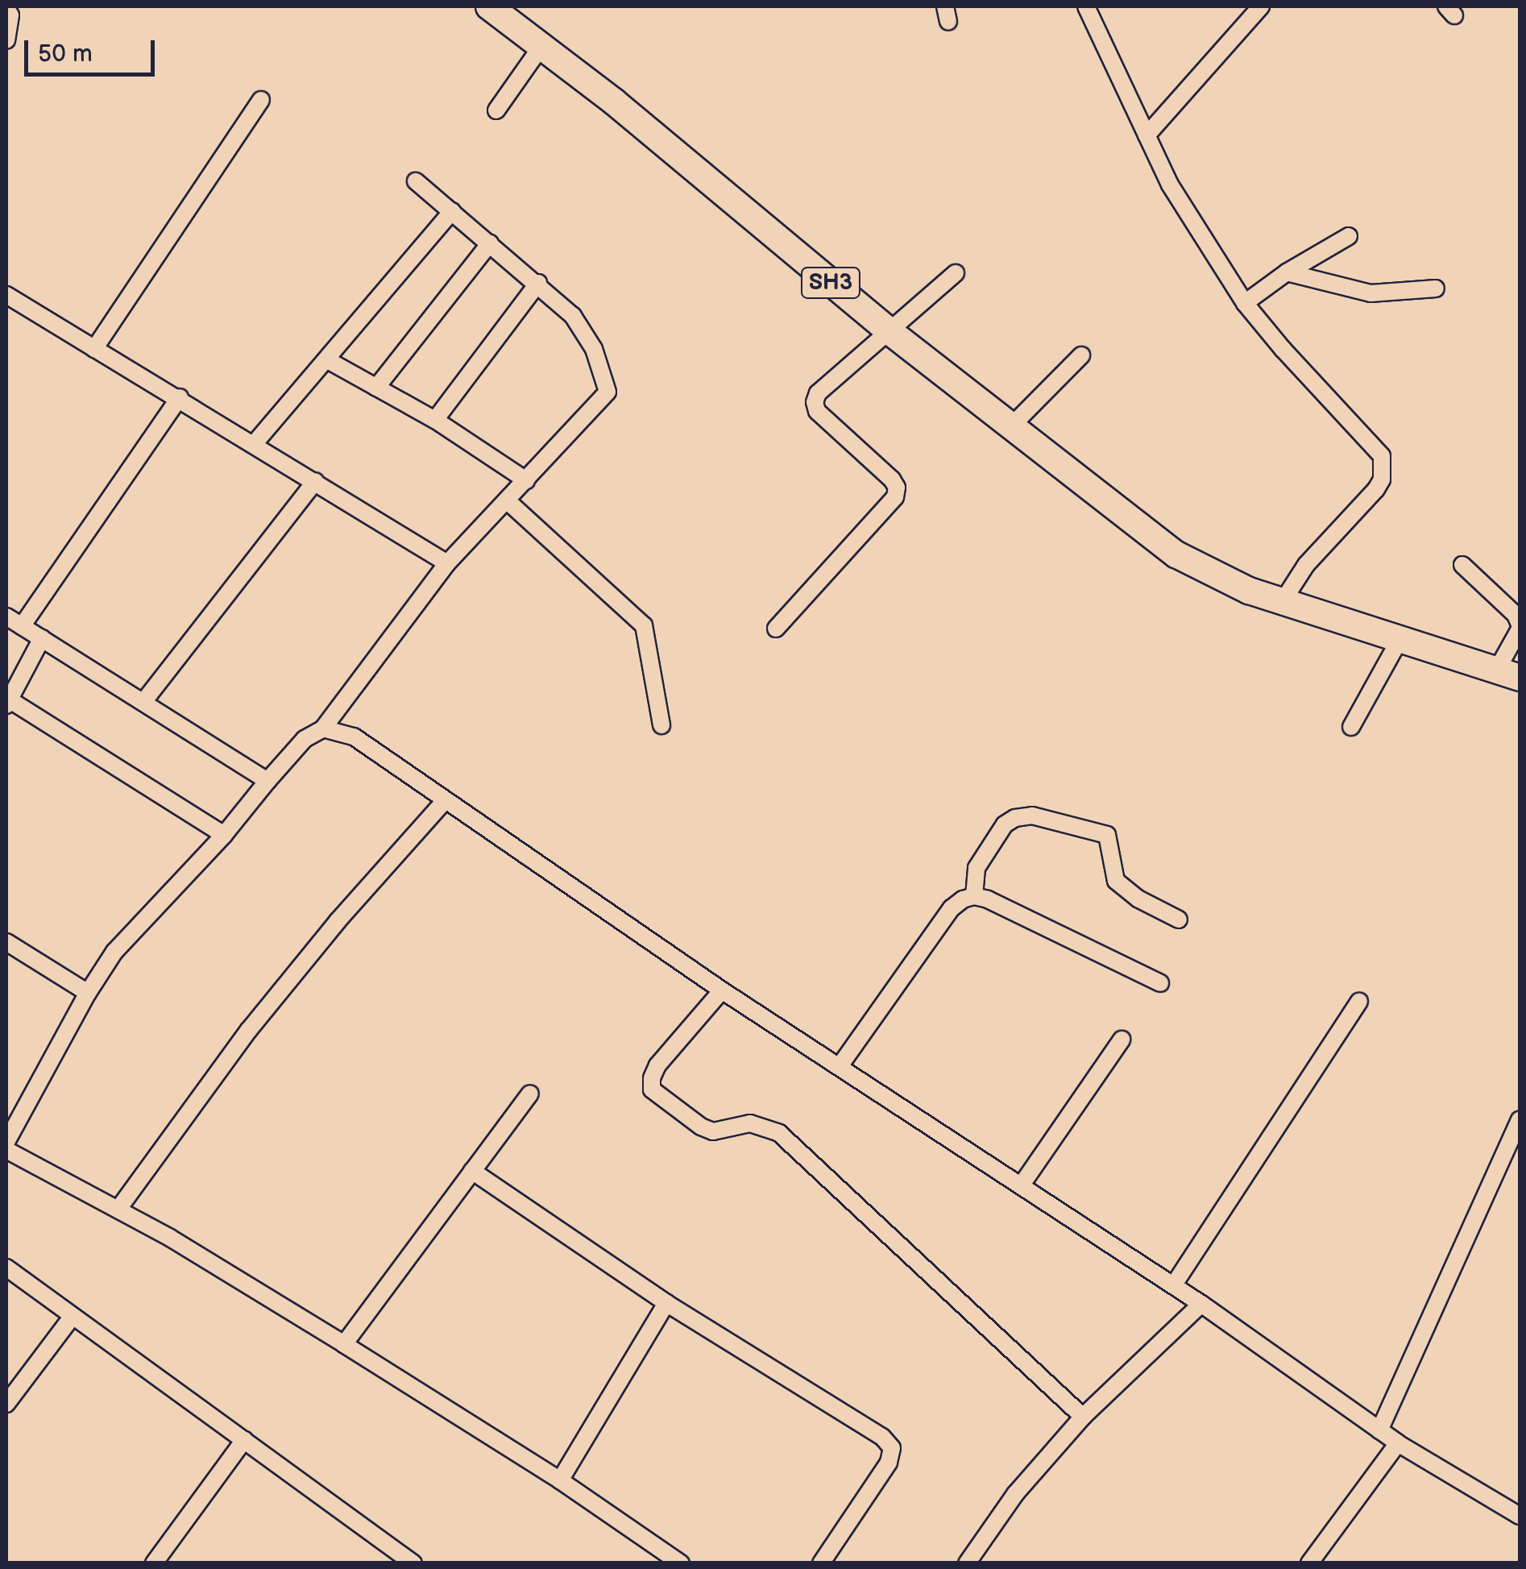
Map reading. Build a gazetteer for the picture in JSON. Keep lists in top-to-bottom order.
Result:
{
  "streets": {
    "main road": ["SH3"]
  },
  "scale_bar": "50 m"
}
